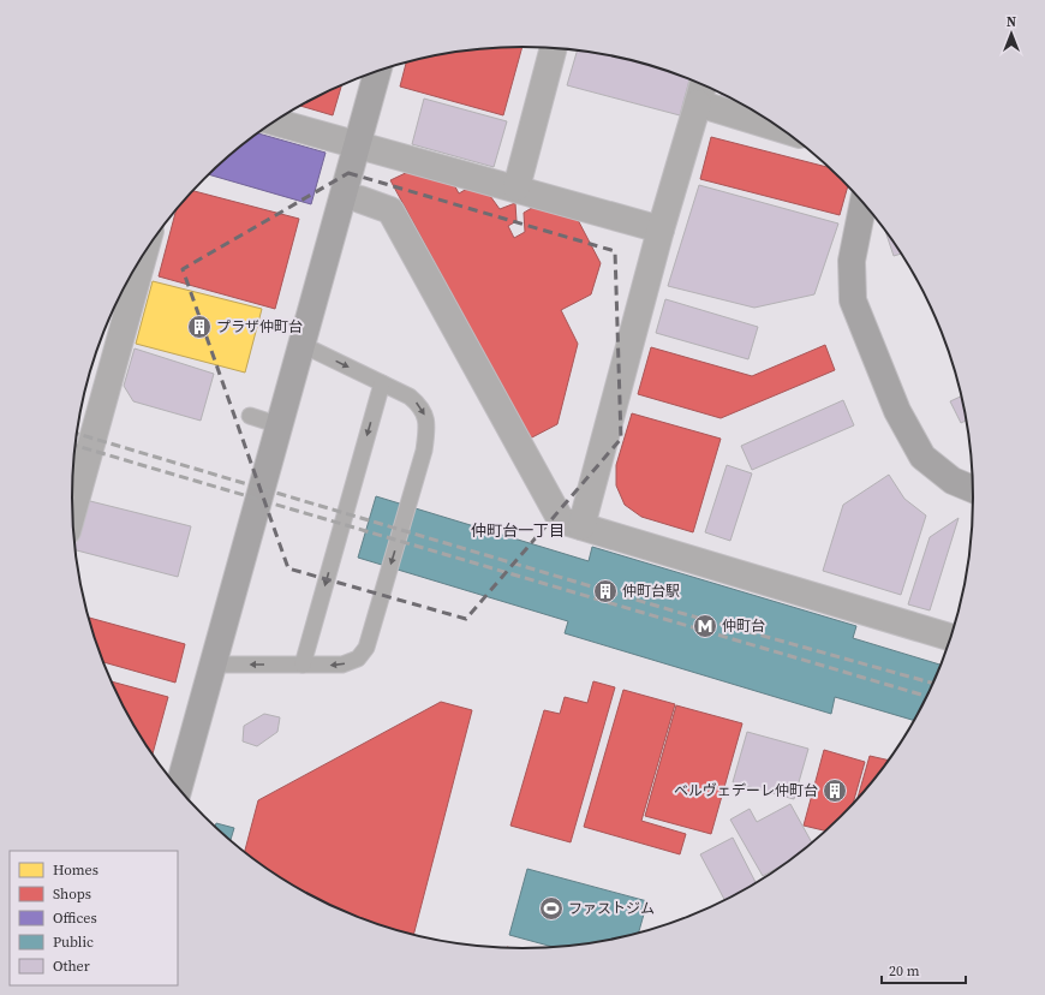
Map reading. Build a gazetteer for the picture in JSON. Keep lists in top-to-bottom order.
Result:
{
  "districts": ["仲町台一丁目"],
  "places": {
    "building": ["プラザ仲町台", "仲町台駅", "ベルヴェデーレ仲町台"],
    "metro station": ["仲町台"],
    "sports": ["ファストジム"]
  },
  "legend": [
    "Homes",
    "Shops",
    "Offices",
    "Public",
    "Other"
  ],
  "scale_bar": "20 m",
  "north": "top"
}
